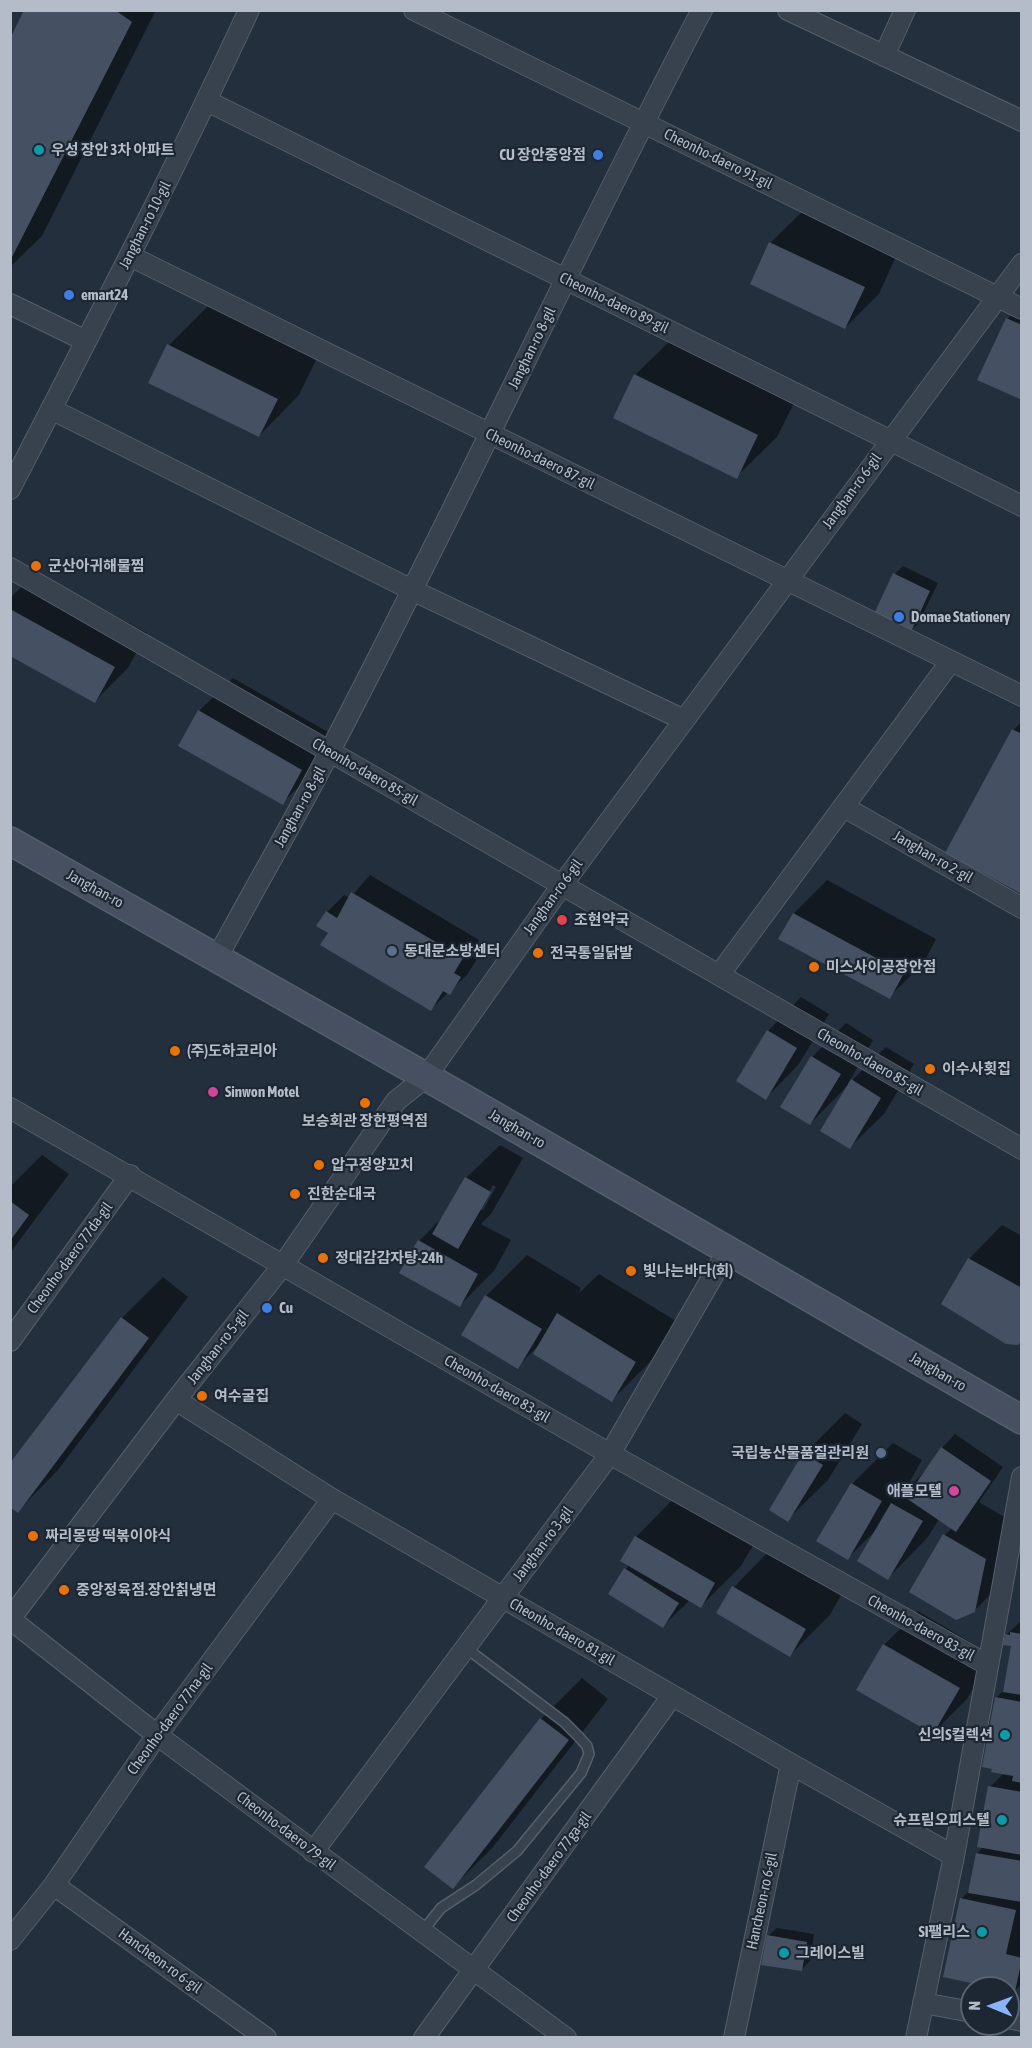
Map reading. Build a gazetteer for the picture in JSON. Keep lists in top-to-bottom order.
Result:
{
  "streets": {
    "street": [
      "Cheonho-daero 91-gil",
      "Janghan-ro 10-gil",
      "Cheonho-daero 89-gil",
      "Janghan-ro 8-gil",
      "Cheonho-daero 87-gil",
      "Janghan-ro 6-gil",
      "Cheonho-daero 85-gil",
      "Janghan-ro 2-gil",
      "Janghan-ro",
      "Cheonho-daero 77da-gil",
      "Janghan-ro 5-gil",
      "Cheonho-daero 83-gil",
      "Janghan-ro 3-gil",
      "Cheonho-daero 81-gil",
      "Cheonho-daero 77na-gil",
      "Cheonho-daero 79-gil",
      "Cheonho-daero 77ga-gil",
      "Hancheon-ro 6-gil"
    ]
  },
  "crossings": [
    ["Cheonho-daero 91-gil", "Janghan-ro 8-gil"],
    ["Cheonho-daero 91-gil", "Janghan-ro 6-gil"],
    ["Janghan-ro 10-gil", "Cheonho-daero 89-gil"],
    ["Janghan-ro 10-gil", "Cheonho-daero 87-gil"],
    ["Cheonho-daero 89-gil", "Janghan-ro 8-gil"],
    ["Cheonho-daero 89-gil", "Janghan-ro 6-gil"],
    ["Janghan-ro 8-gil", "Cheonho-daero 87-gil"],
    ["Janghan-ro 8-gil", "Cheonho-daero 85-gil"],
    ["Janghan-ro 8-gil", "Janghan-ro"],
    ["Cheonho-daero 87-gil", "Janghan-ro 6-gil"],
    ["Janghan-ro 6-gil", "Cheonho-daero 85-gil"],
    ["Janghan-ro 6-gil", "Janghan-ro"],
    ["Janghan-ro 6-gil", "Janghan-ro 5-gil"],
    ["Janghan-ro", "Janghan-ro 5-gil"],
    ["Janghan-ro", "Janghan-ro 3-gil"],
    ["Cheonho-daero 77da-gil", "Cheonho-daero 83-gil"],
    ["Janghan-ro 5-gil", "Cheonho-daero 83-gil"],
    ["Janghan-ro 5-gil", "Cheonho-daero 81-gil"],
    ["Janghan-ro 5-gil", "Cheonho-daero 79-gil"],
    ["Cheonho-daero 83-gil", "Janghan-ro 3-gil"],
    ["Janghan-ro 3-gil", "Cheonho-daero 81-gil"],
    ["Janghan-ro 3-gil", "Cheonho-daero 79-gil"],
    ["Cheonho-daero 81-gil", "Cheonho-daero 77na-gil"],
    ["Cheonho-daero 81-gil", "Cheonho-daero 77ga-gil"],
    ["Cheonho-daero 81-gil", "Hancheon-ro 6-gil"],
    ["Cheonho-daero 77na-gil", "Cheonho-daero 79-gil"],
    ["Cheonho-daero 77na-gil", "Hancheon-ro 6-gil"],
    ["Cheonho-daero 79-gil", "Cheonho-daero 77ga-gil"]
  ],
  "places": [
    "우성 장안 3차 아파트",
    "CU 장안중앙점",
    "emart24",
    "군산아귀해물찜",
    "Domae Stationery",
    "조현약국",
    "동대문소방센터",
    "전국통일닭발",
    "미스사이공장안점",
    "(주)도하코리아",
    "이수사횟집",
    "Sinwon Motel",
    "보승회관 장한평역점",
    "압구정양꼬치",
    "진한순대국",
    "정대감감자탕-24h",
    "빛나는바다(회)",
    "Cu",
    "여수굴집",
    "국립농산물품질관리원",
    "애플모텔",
    "짜리몽땅 떡볶이야식",
    "중앙정육점.장안칡냉면",
    "신의S컬렉션",
    "슈프림오피스텔",
    "SI팰리스",
    "그레이스빌"
  ],
  "north": "left"
}
